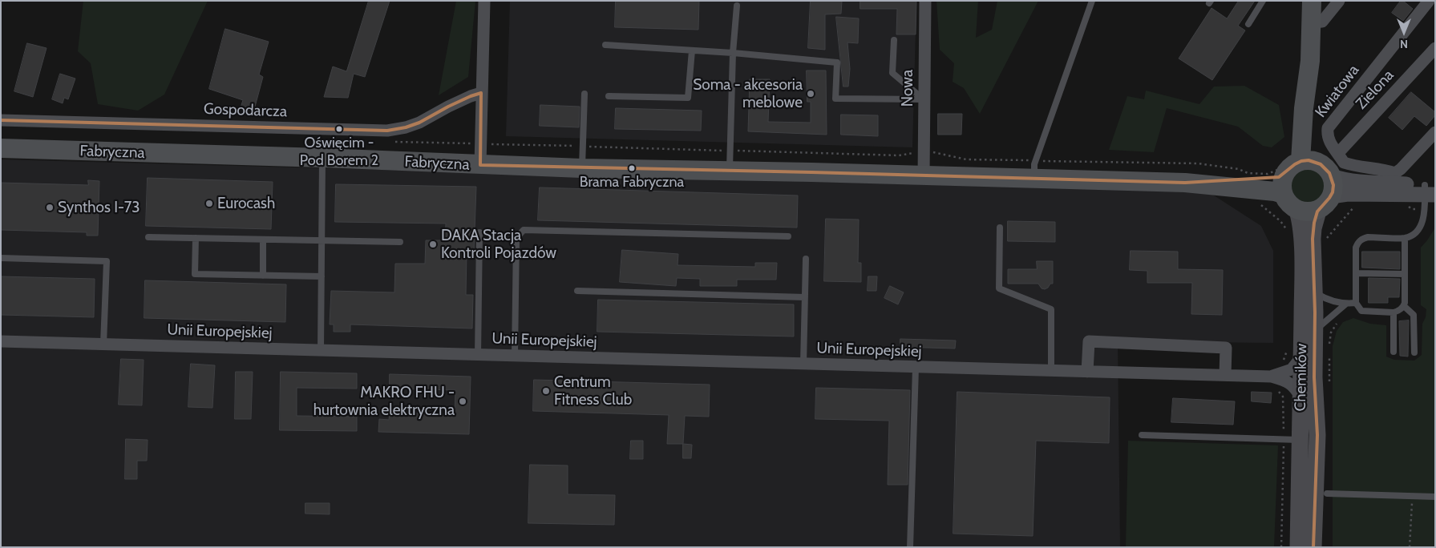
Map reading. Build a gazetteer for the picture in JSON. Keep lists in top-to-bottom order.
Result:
{
  "streets": {
    "main road": ["Fabryczna", "Chemików"],
    "street": [
      "Nowa",
      "Zielona",
      "Kwiatowa",
      "Gospodarcza",
      "Unii Europejskiej"
    ]
  },
  "crossings": [
    ["Nowa", "Fabryczna"],
    ["Zielona", "Kwiatowa"],
    ["Fabryczna", "Chemików"],
    ["Unii Europejskiej", "Chemików"]
  ],
  "places": [
    "Soma - akcesoria meblowe",
    "Oświęcim - Pod Borem 2",
    "Brama Fabryczna",
    "Eurocash",
    "Synthos I-73",
    "DAKA Stacja Kontroli Pojazdów",
    "Centrum Fitness Club",
    "MAKRO FHU - hurtownia elektryczna"
  ],
  "north": "bottom"
}
